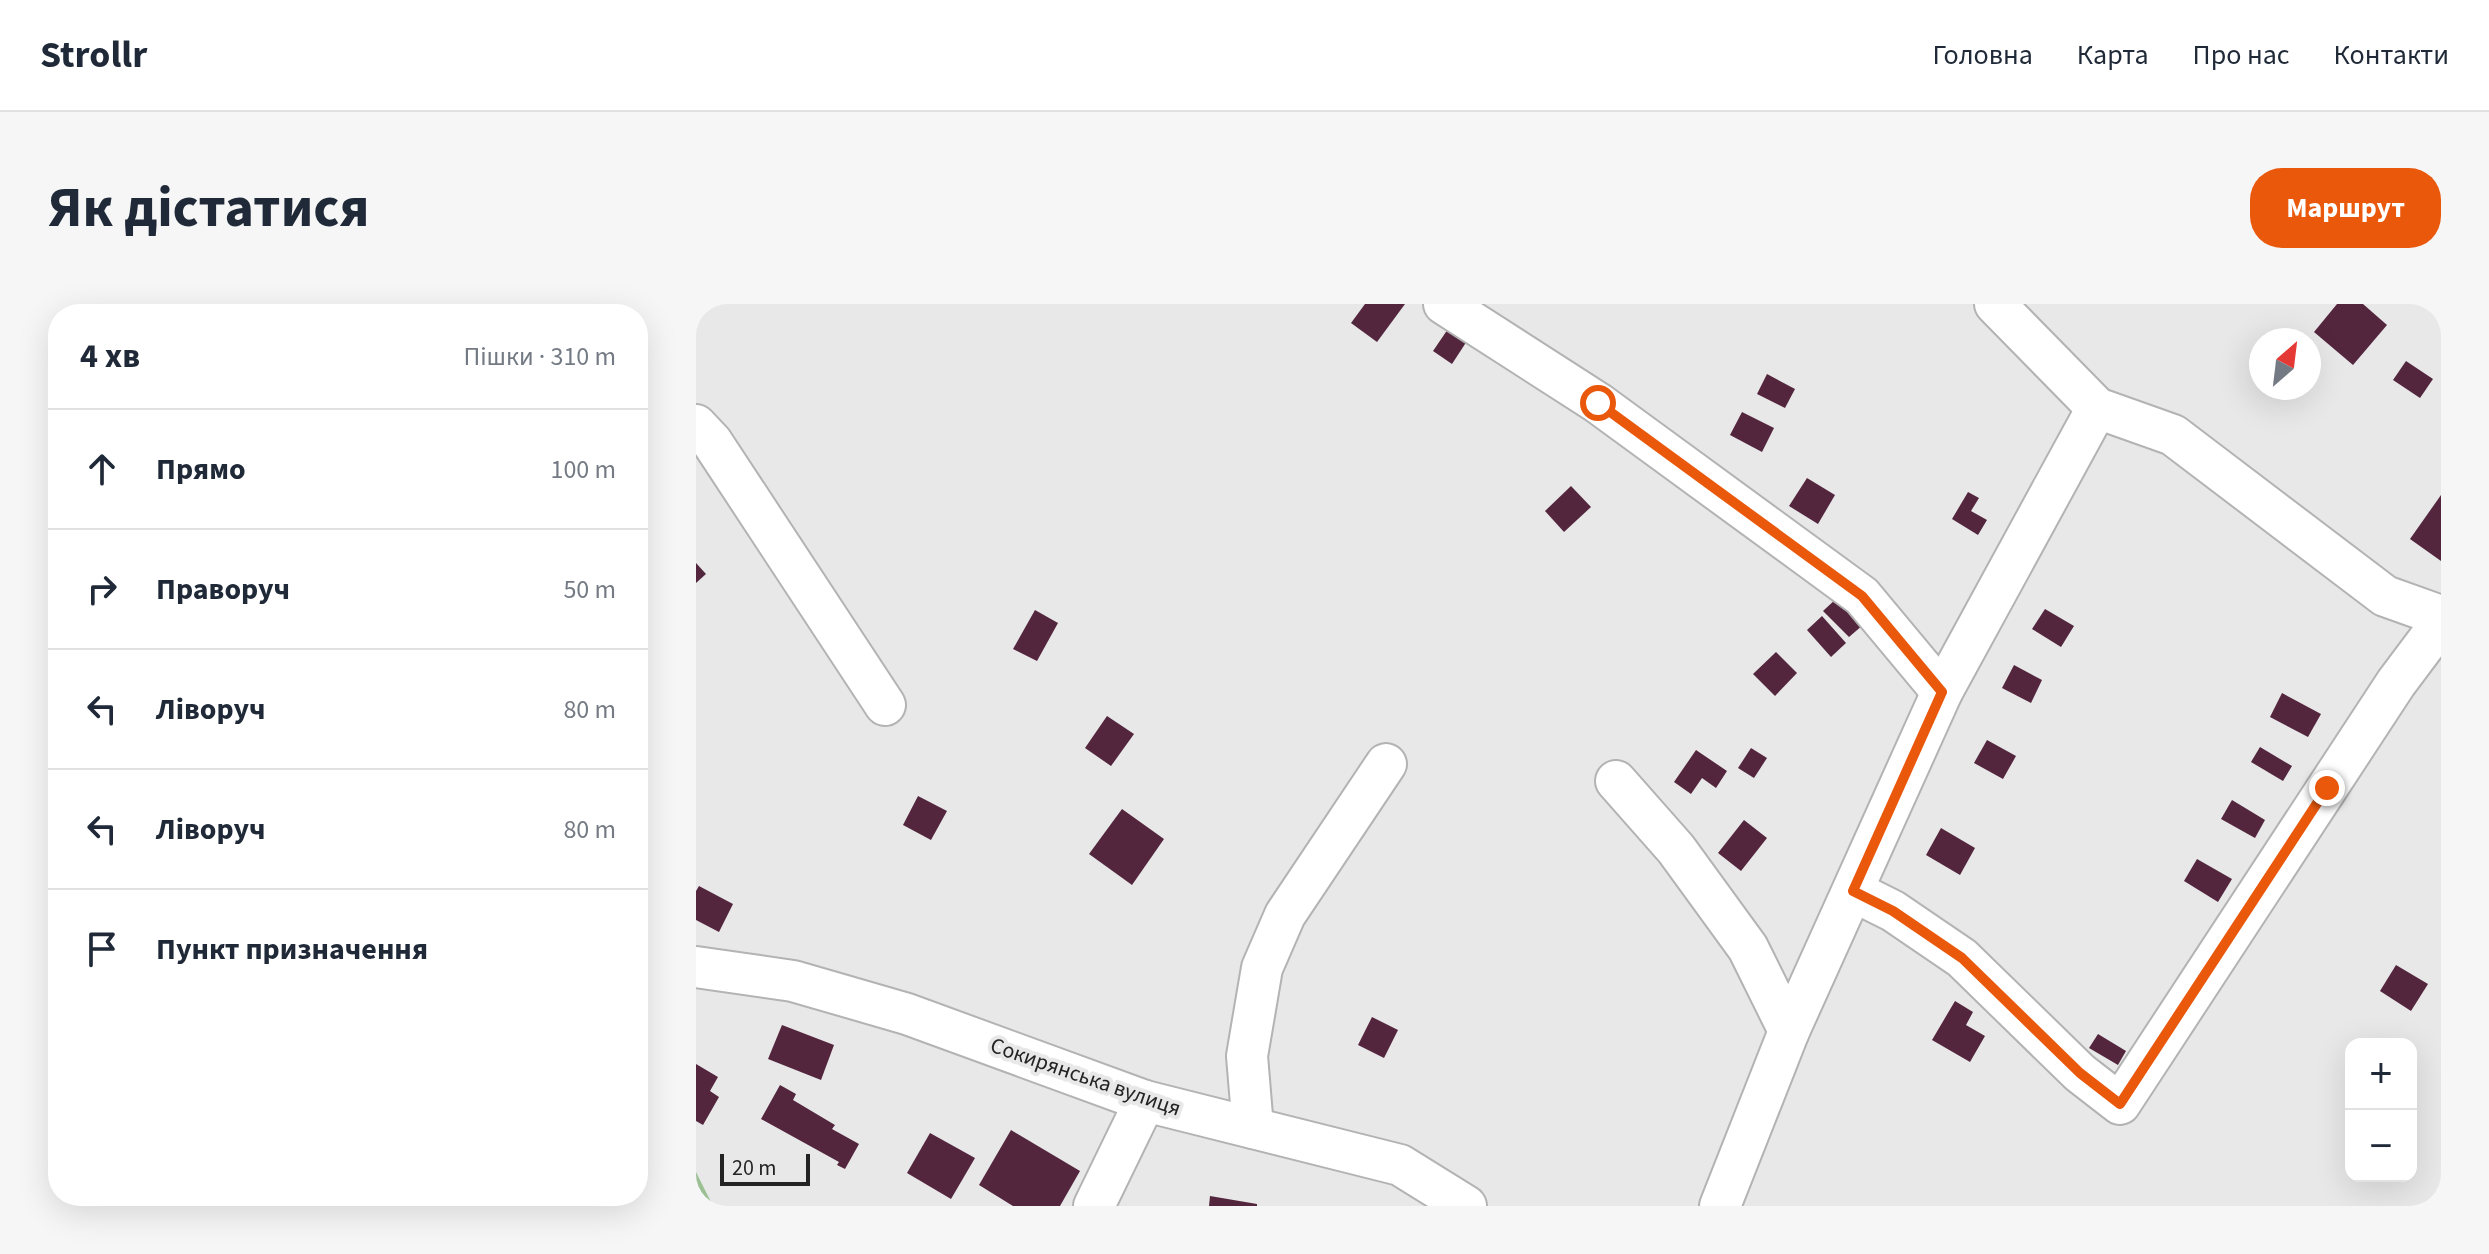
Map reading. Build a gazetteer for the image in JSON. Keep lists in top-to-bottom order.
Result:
{
  "streets": {
    "street": ["Сокирянська вулиця"]
  },
  "scale_bar": "20 m",
  "north": "top right",
  "page": {
    "header": "Strollr",
    "nav": [
      "Головна",
      "Карта",
      "Про нас",
      "Контакти"
    ],
    "buttons": "Маршрут",
    "title": "Як дістатися",
    "heading": ["4 хв", "Пішки · 310 m"],
    "list": [
      ["Прямо", "100 m"],
      ["Праворуч", "50 m"],
      ["Ліворуч", "80 m"],
      ["Ліворуч", "80 m"],
      "Пункт призначення"
    ],
    "map_buttons": ["+", "−"],
    "scale": "20 m"
  }
}
